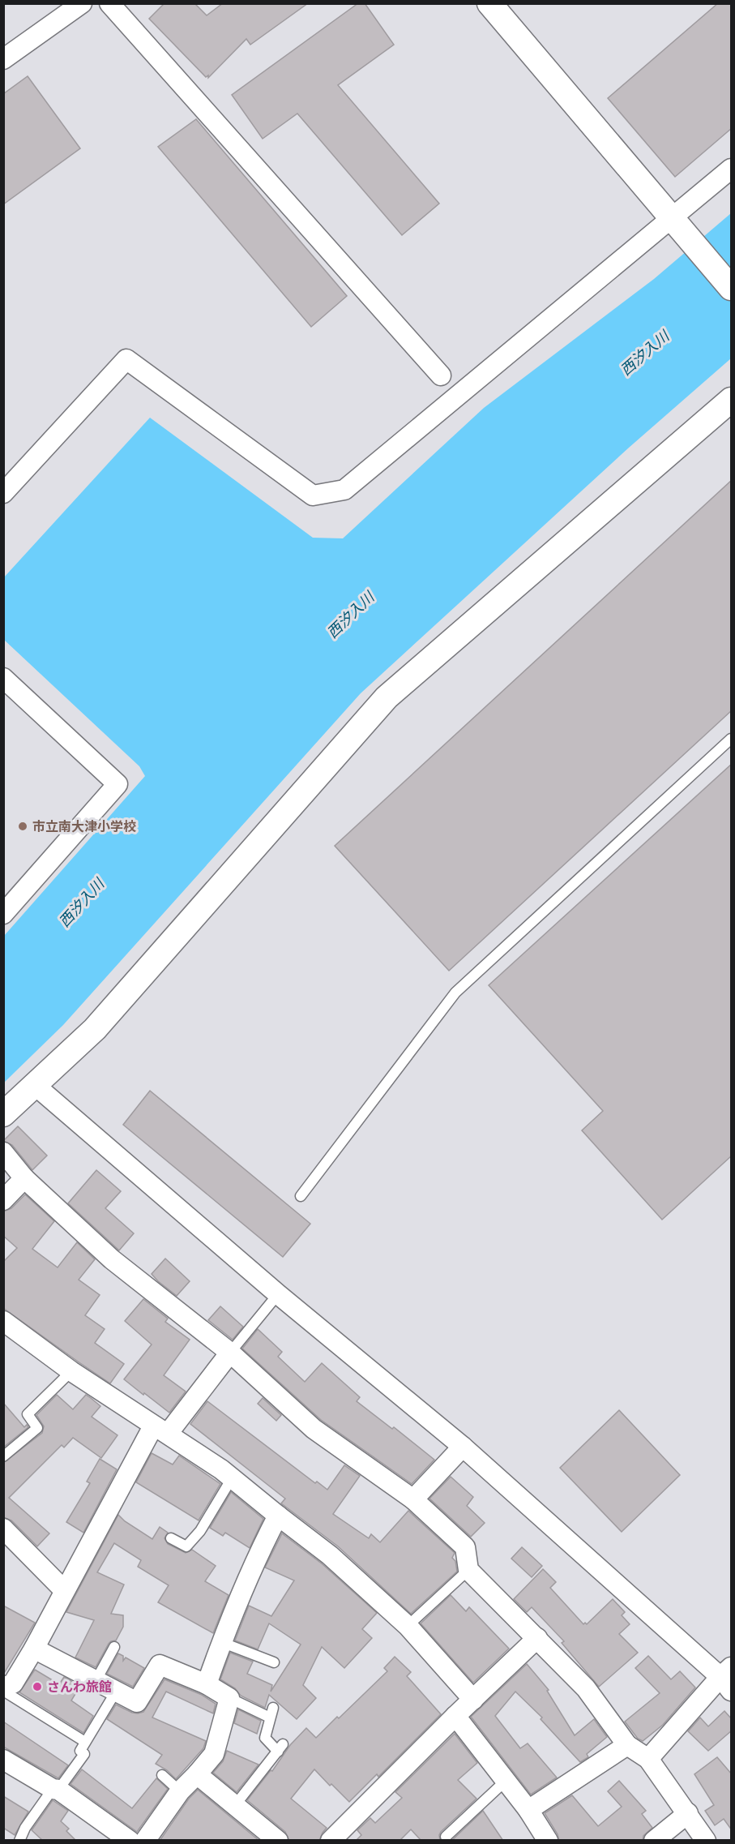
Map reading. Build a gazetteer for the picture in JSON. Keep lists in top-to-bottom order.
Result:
{
  "water": ["西汐入川"],
  "places": ["市立南大津小学校", "さんわ旅館"]
}
